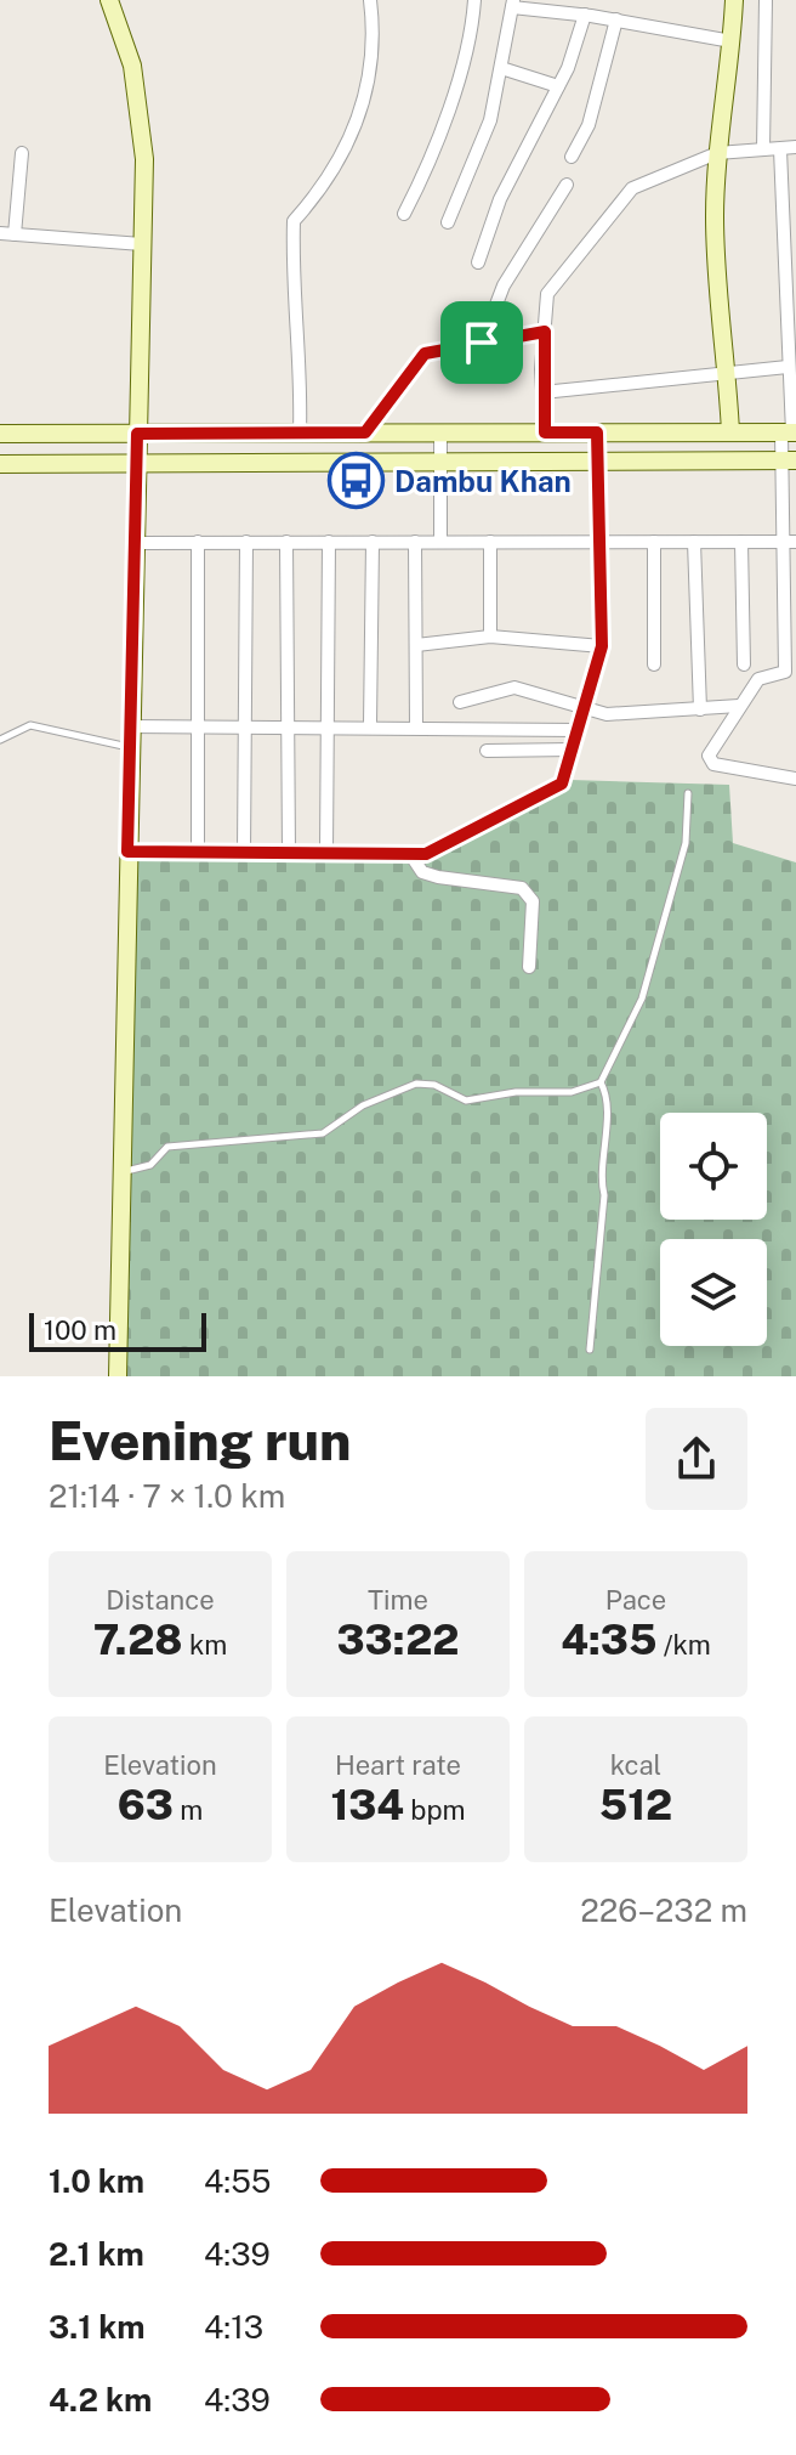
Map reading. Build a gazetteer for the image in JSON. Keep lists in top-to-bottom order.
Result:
{
  "places": {
    "bus stop": ["Dambu Khan"]
  },
  "scale_bar": "100 m",
  "page": {
    "scale": "100 m",
    "heading": ["Evening run", "21:14 · 7 × 1.0 km"],
    "stats": [
      ["Distance", "7.28 km"],
      ["Time", "33:22"],
      ["Pace", "4:35 /km"],
      ["Elevation", "63 m"],
      ["Heart rate", "134 bpm"],
      ["kcal", "512"]
    ],
    "chart": ["Elevation", "226–232 m"],
    "list": [
      {
        "name": "1.0 km",
        "note": "4:55"
      },
      {
        "name": "2.1 km",
        "note": "4:39"
      },
      {
        "name": "3.1 km",
        "note": "4:13"
      },
      {
        "name": "4.2 km",
        "note": "4:39"
      }
    ]
  }
}
